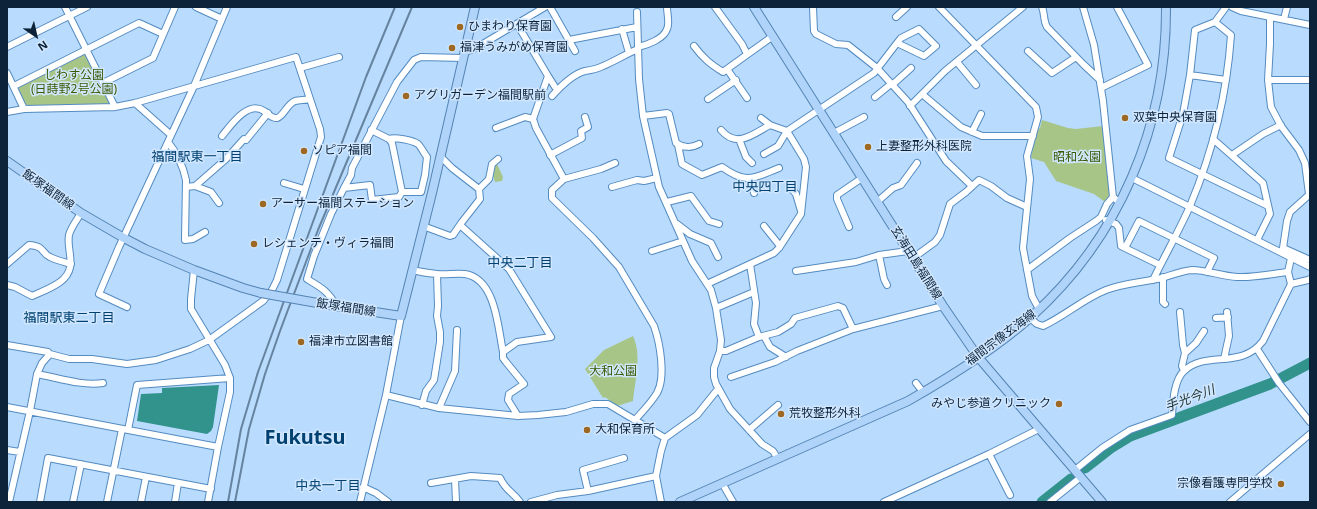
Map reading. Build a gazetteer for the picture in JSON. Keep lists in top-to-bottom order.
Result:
{
  "streets": {
    "main road": ["飯塚福間線", "玄海田島福間線", "福間宗像玄海線"]
  },
  "crossings": [
    ["玄海田島福間線", "福間宗像玄海線"]
  ],
  "districts": [
    "福間駅東一丁目",
    "中央四丁目",
    "中央二丁目",
    "福間駅東二丁目",
    "Fukutsu",
    "中央一丁目"
  ],
  "water": ["手光今川"],
  "parks": ["しわす公園 (日蒔野2号公園)", "昭和公園", "大和公園"],
  "places": [
    "ひまわり保育園",
    "福津うみがめ保育園",
    "アグリガーデン福間駅前",
    "双葉中央保育園",
    "上妻整形外科医院",
    "ソピア福間",
    "アーサー福間ステーション",
    "レシェンテ・ヴィラ福間",
    "福津市立図書館",
    "みやじ参道クリニック",
    "荒牧整形外科",
    "大和保育所",
    "宗像看護専門学校"
  ],
  "north": "bottom right"
}
